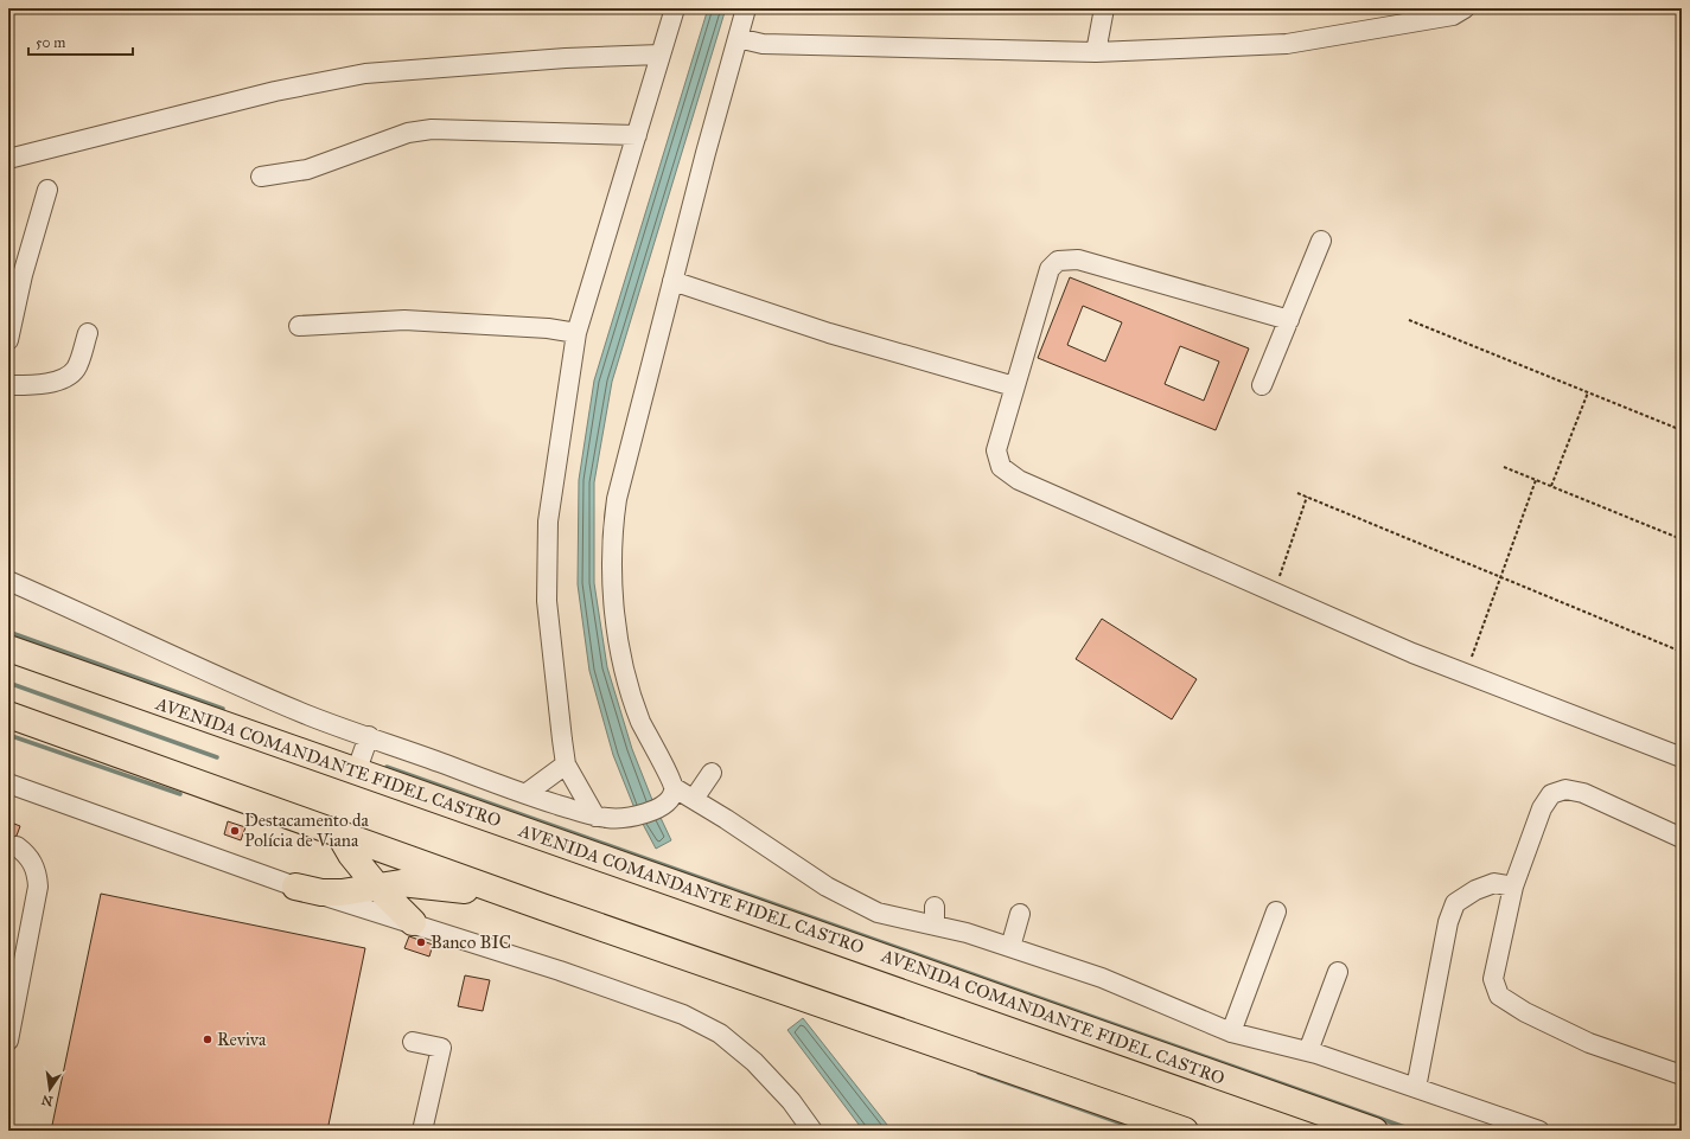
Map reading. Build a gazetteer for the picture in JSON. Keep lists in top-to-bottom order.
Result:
{
  "streets": {
    "highway": ["AVENIDA COMANDANTE FIDEL CASTRO"]
  },
  "places": ["Destacamento da Polícia de Viana", "Banco BIC", "Reviva"],
  "scale_bar": "50 m",
  "north": "bottom"
}
